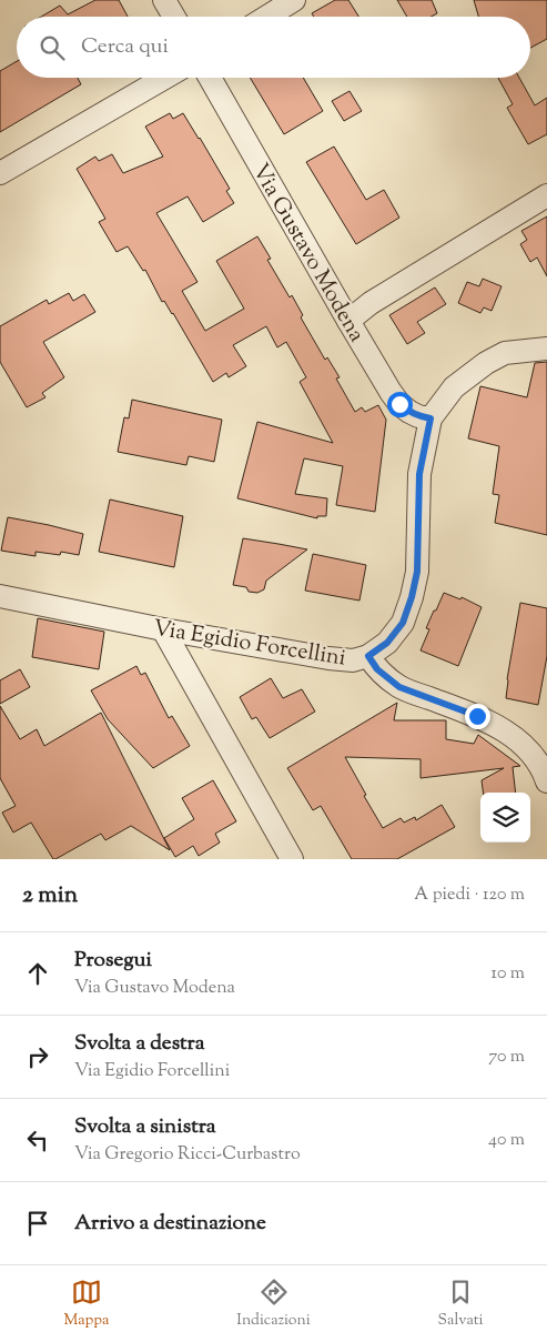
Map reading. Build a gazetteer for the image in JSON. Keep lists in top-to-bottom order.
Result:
{
  "streets": {
    "street": ["Via Gustavo Modena", "Via Egidio Forcellini"]
  },
  "crossings": [
    ["Via Gustavo Modena", "Via Egidio Forcellini"]
  ],
  "page": {
    "search": "Cerca qui",
    "heading": ["2 min", "A piedi · 120 m"],
    "list": [
      ["Prosegui", "Via Gustavo Modena", "10 m"],
      ["Svolta a destra", "Via Egidio Forcellini", "70 m"],
      ["Svolta a sinistra", "Via Gregorio Ricci-Curbastro", "40 m"],
      "Arrivo a destinazione"
    ],
    "nav": ["Mappa", "Indicazioni", "Salvati"]
  }
}
